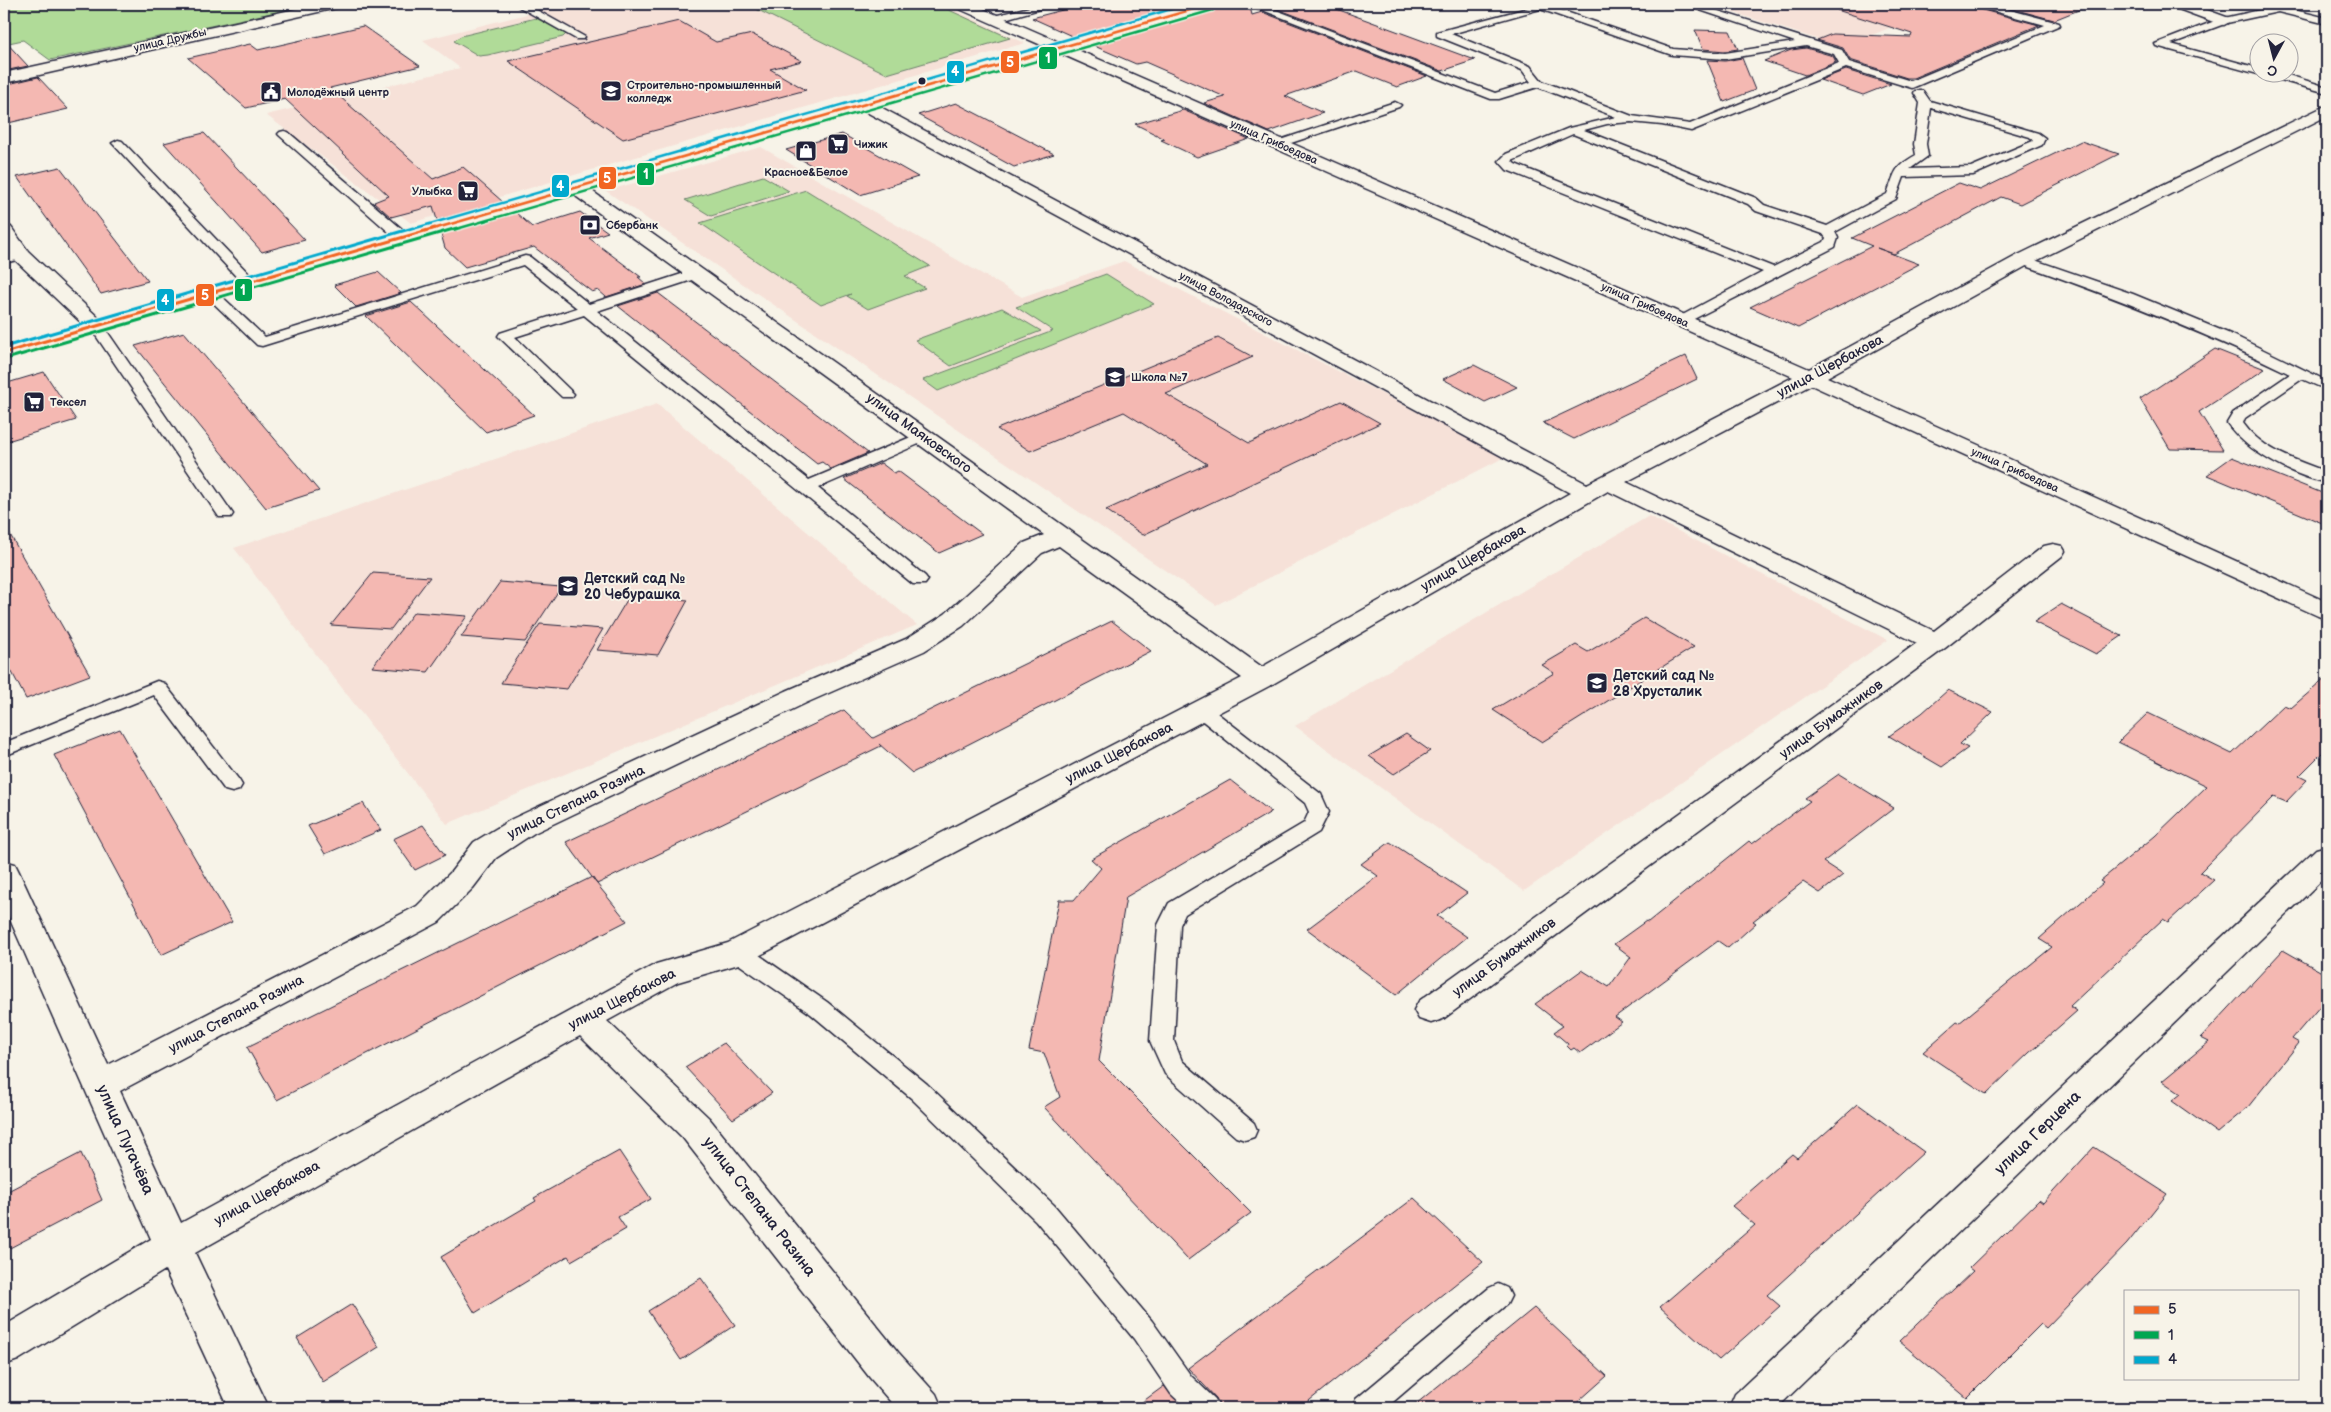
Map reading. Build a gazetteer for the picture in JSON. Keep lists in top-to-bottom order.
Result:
{
  "streets": {
    "street": [
      "улица Дружбы",
      "улица Грибоедова",
      "улица Володарского",
      "улица Щербакова",
      "улица Маяковского",
      "улица Бумажников",
      "улица Степана Разина",
      "улица Герцена",
      "улица Пугачёва"
    ]
  },
  "crossings": [
    ["улица Грибоедова", "улица Щербакова"],
    ["улица Володарского", "улица Щербакова"],
    ["улица Щербакова", "улица Маяковского"],
    ["улица Щербакова", "улица Степана Разина"],
    ["улица Щербакова", "улица Пугачёва"],
    ["улица Маяковского", "улица Степана Разина"],
    ["улица Степана Разина", "улица Пугачёва"]
  ],
  "places": {
    "school or university": [
      "Строительно-промышленный колледж",
      "Школа №7",
      "Детский сад № 20 Чебурашка",
      "Детский сад № 28 Хрусталик"
    ],
    "public building": ["Молодёжный центр"],
    "supermarket": ["Чижик", "Улыбка", "Тексел"],
    "shop": ["Красное&Белое"],
    "bank": ["Сбербанк"]
  },
  "lines": ["transit line 5", "transit line 4", "transit line 1"],
  "legend": ["5", "1", "4"],
  "north": "bottom"
}
